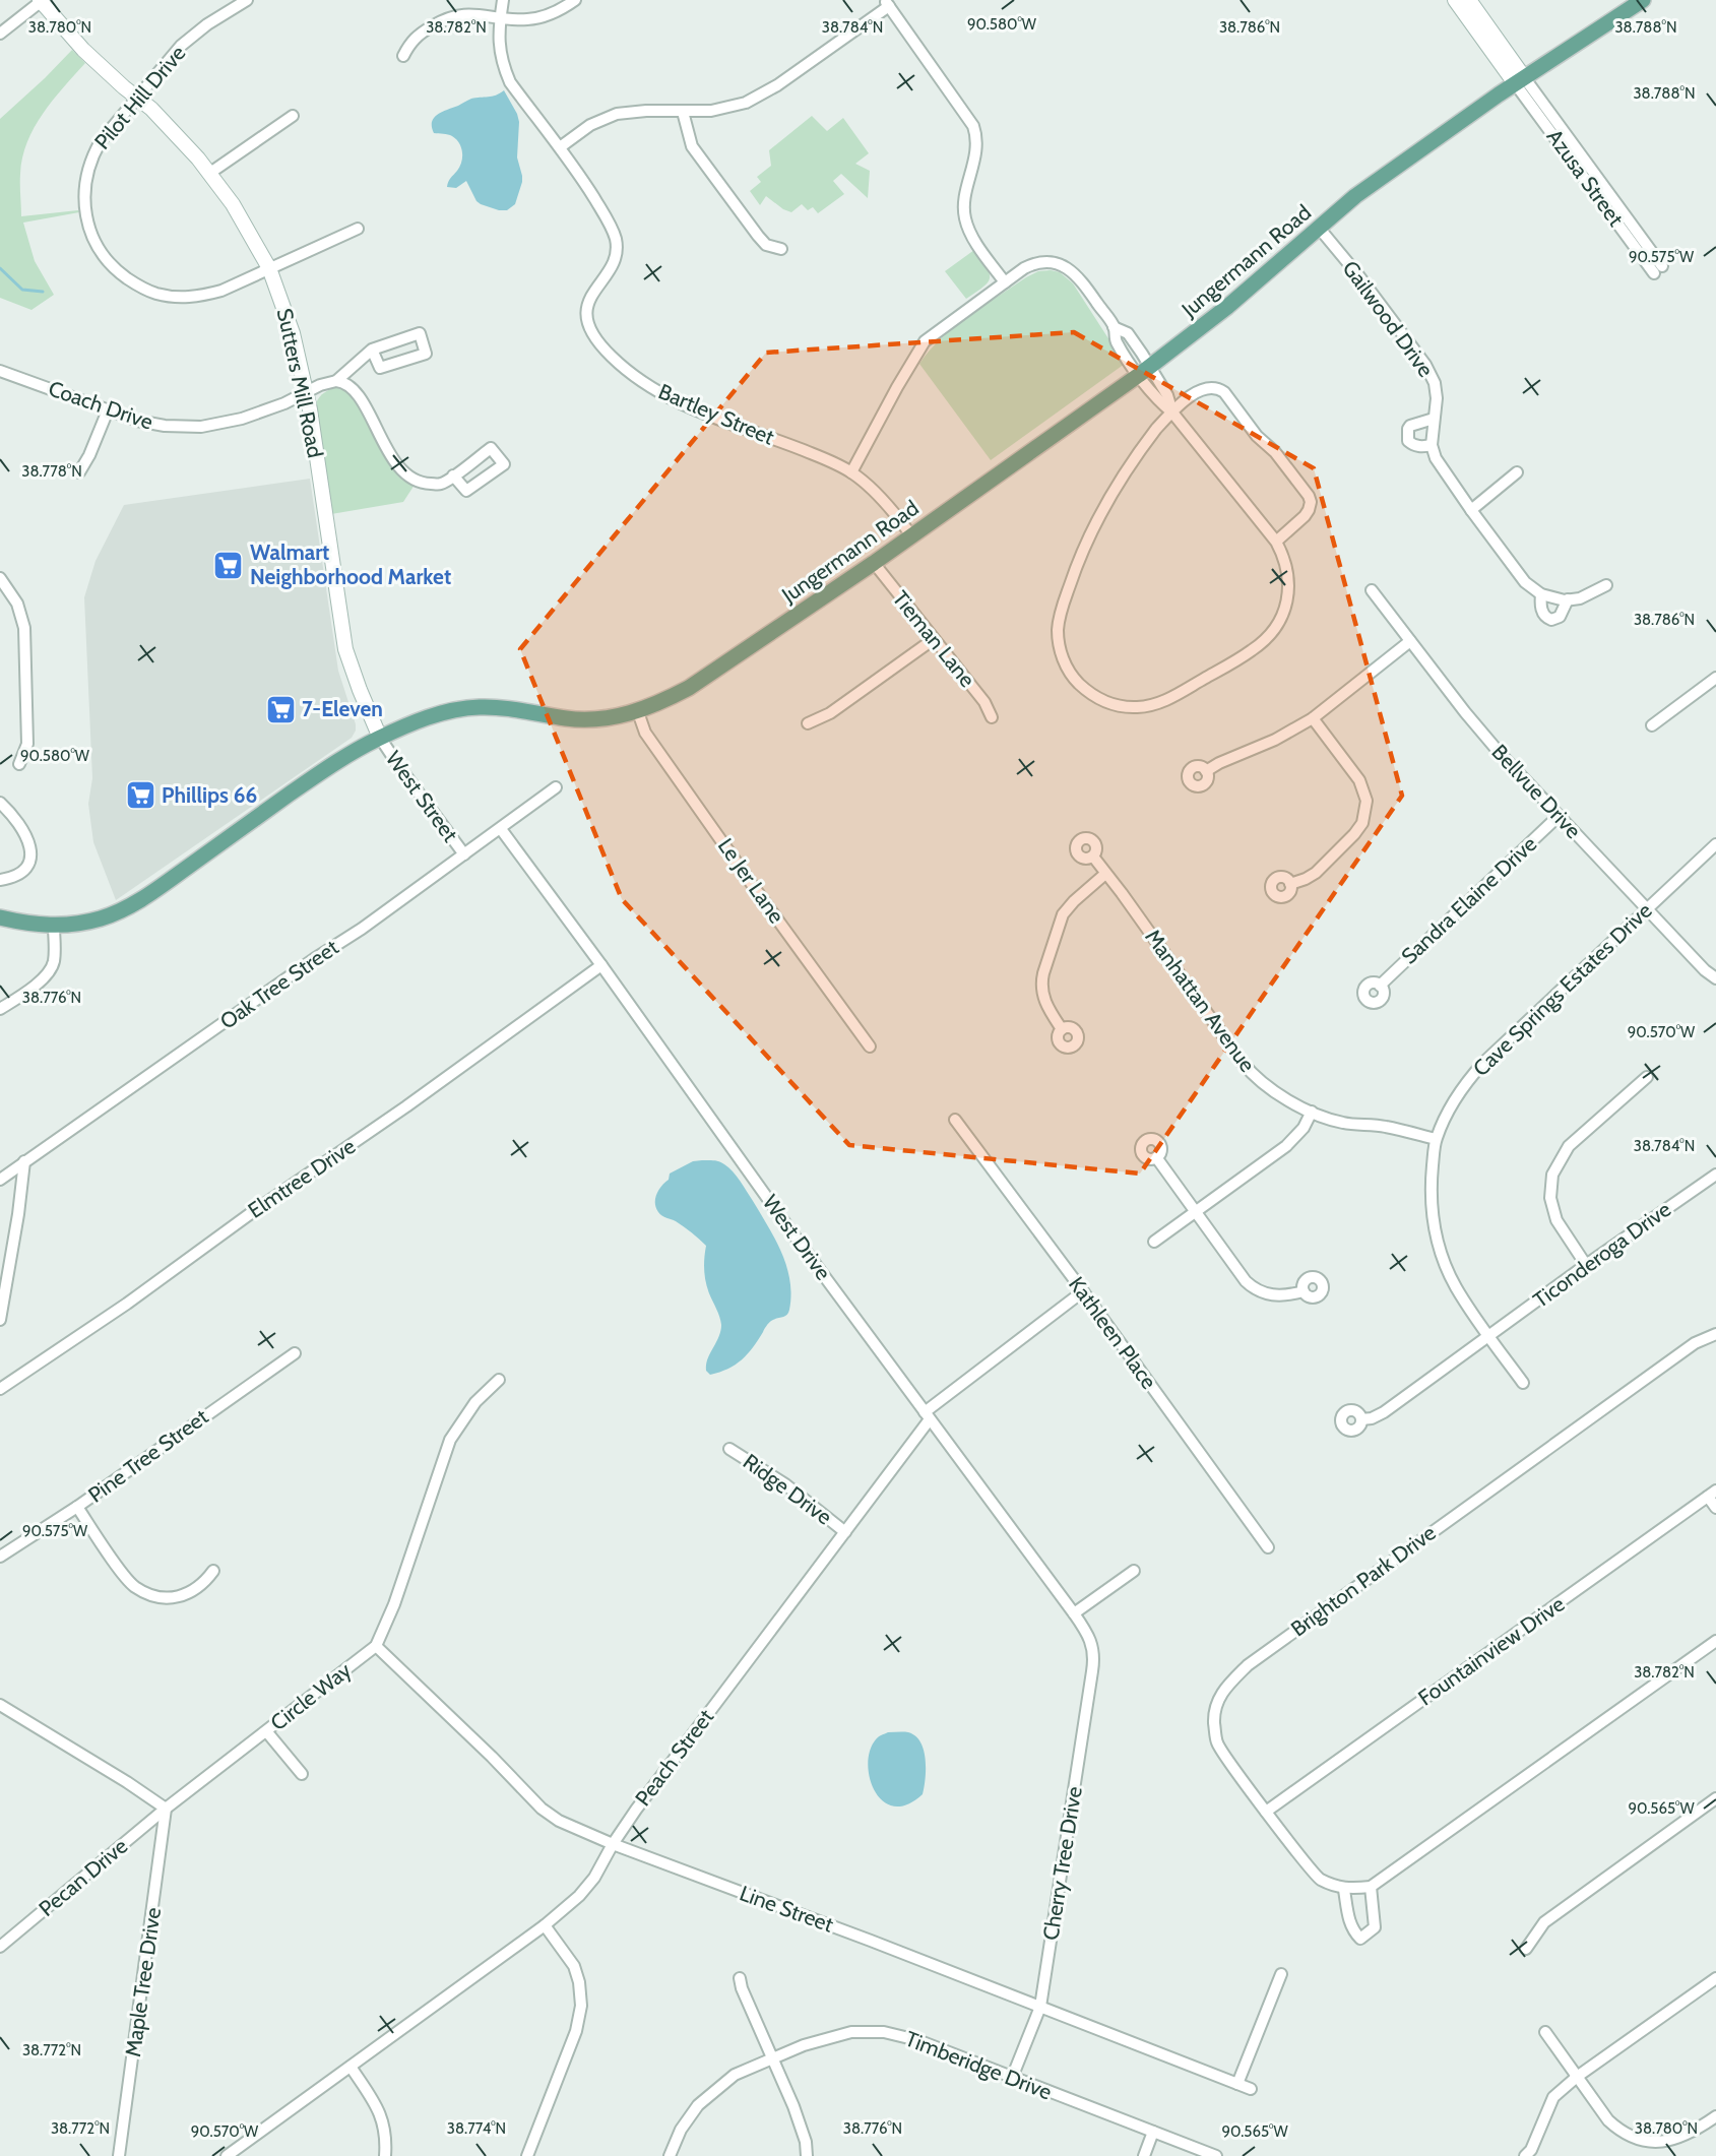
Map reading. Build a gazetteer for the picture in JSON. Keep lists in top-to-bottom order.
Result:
{
  "streets": {
    "main road": ["Jungermann Road"],
    "street": [
      "Pilot Hill Drive",
      "Azusa Street",
      "Gailwood Drive",
      "Sutters Mill Road",
      "Coach Drive",
      "Bartley Street",
      "Tieman Lane",
      "Bellvue Drive",
      "West Street",
      "Le Jer Lane",
      "Sandra Elaine Drive",
      "Oak Tree Street",
      "Cave Springs Estates Drive",
      "Manhattan Avenue",
      "Elmtree Drive",
      "West Drive",
      "Ticonderoga Drive",
      "Kathleen Place",
      "Pine Tree Street",
      "Ridge Drive",
      "Brighton Park Drive",
      "Fountainview Drive",
      "Circle Way",
      "Peach Street",
      "Cherry Tree Drive",
      "Pecan Drive",
      "Line Street",
      "Maple Tree Drive",
      "Timberidge Drive"
    ]
  },
  "crossings": [
    ["Pilot Hill Drive", "Sutters Mill Road"],
    ["Azusa Street", "Jungermann Road"],
    ["Jungermann Road", "Gailwood Drive"],
    ["Jungermann Road", "Sutters Mill Road"],
    ["Jungermann Road", "Bartley Street"],
    ["Jungermann Road", "Tieman Lane"],
    ["Jungermann Road", "West Street"],
    ["Jungermann Road", "Le Jer Lane"],
    ["Sutters Mill Road", "Coach Drive"],
    ["Sutters Mill Road", "West Street"],
    ["Bellvue Drive", "Sandra Elaine Drive"],
    ["Bellvue Drive", "Cave Springs Estates Drive"],
    ["West Street", "Oak Tree Street"],
    ["Oak Tree Street", "West Drive"],
    ["Cave Springs Estates Drive", "Manhattan Avenue"],
    ["Cave Springs Estates Drive", "Ticonderoga Drive"],
    ["Elmtree Drive", "West Drive"],
    ["West Drive", "Peach Street"],
    ["West Drive", "Cherry Tree Drive"],
    ["Kathleen Place", "Peach Street"],
    ["Ridge Drive", "Peach Street"],
    ["Brighton Park Drive", "Fountainview Drive"],
    ["Circle Way", "Pecan Drive"],
    ["Circle Way", "Line Street"],
    ["Circle Way", "Maple Tree Drive"],
    ["Peach Street", "Line Street"],
    ["Cherry Tree Drive", "Line Street"],
    ["Cherry Tree Drive", "Timberidge Drive"],
    ["Pecan Drive", "Maple Tree Drive"]
  ],
  "places": {
    "supermarket": ["Walmart Neighborhood Market", "7-Eleven", "Phillips 66"]
  },
  "coordinates": [
    "90.580°W",
    "38.788°N",
    "38.780°N",
    "38.782°N",
    "38.784°N",
    "38.786°N",
    "90.575°W",
    "38.778°N",
    "38.776°N",
    "90.570°W",
    "90.565°W",
    "38.772°N",
    "38.774°N"
  ]
}
